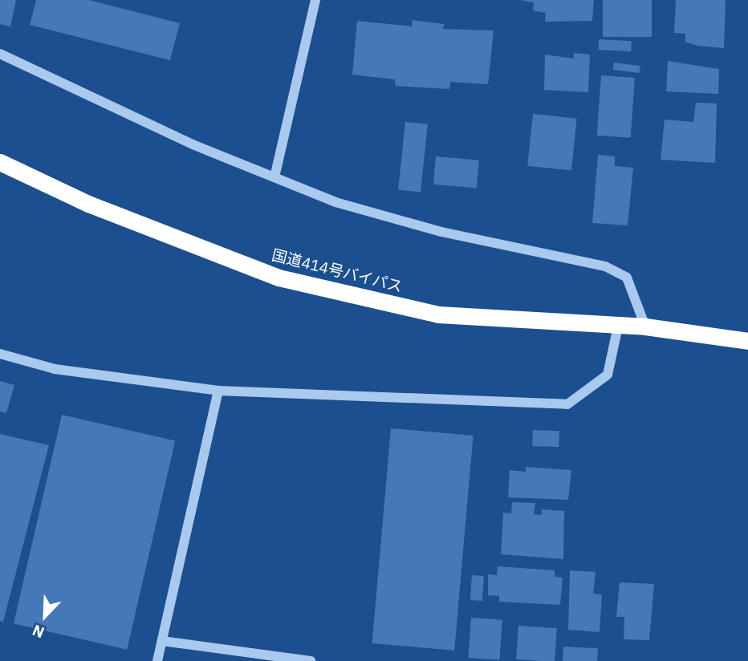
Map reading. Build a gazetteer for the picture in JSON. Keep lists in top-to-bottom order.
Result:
{
  "streets": {
    "highway": ["国道414号バイパス"]
  },
  "north": "bottom left"
}
